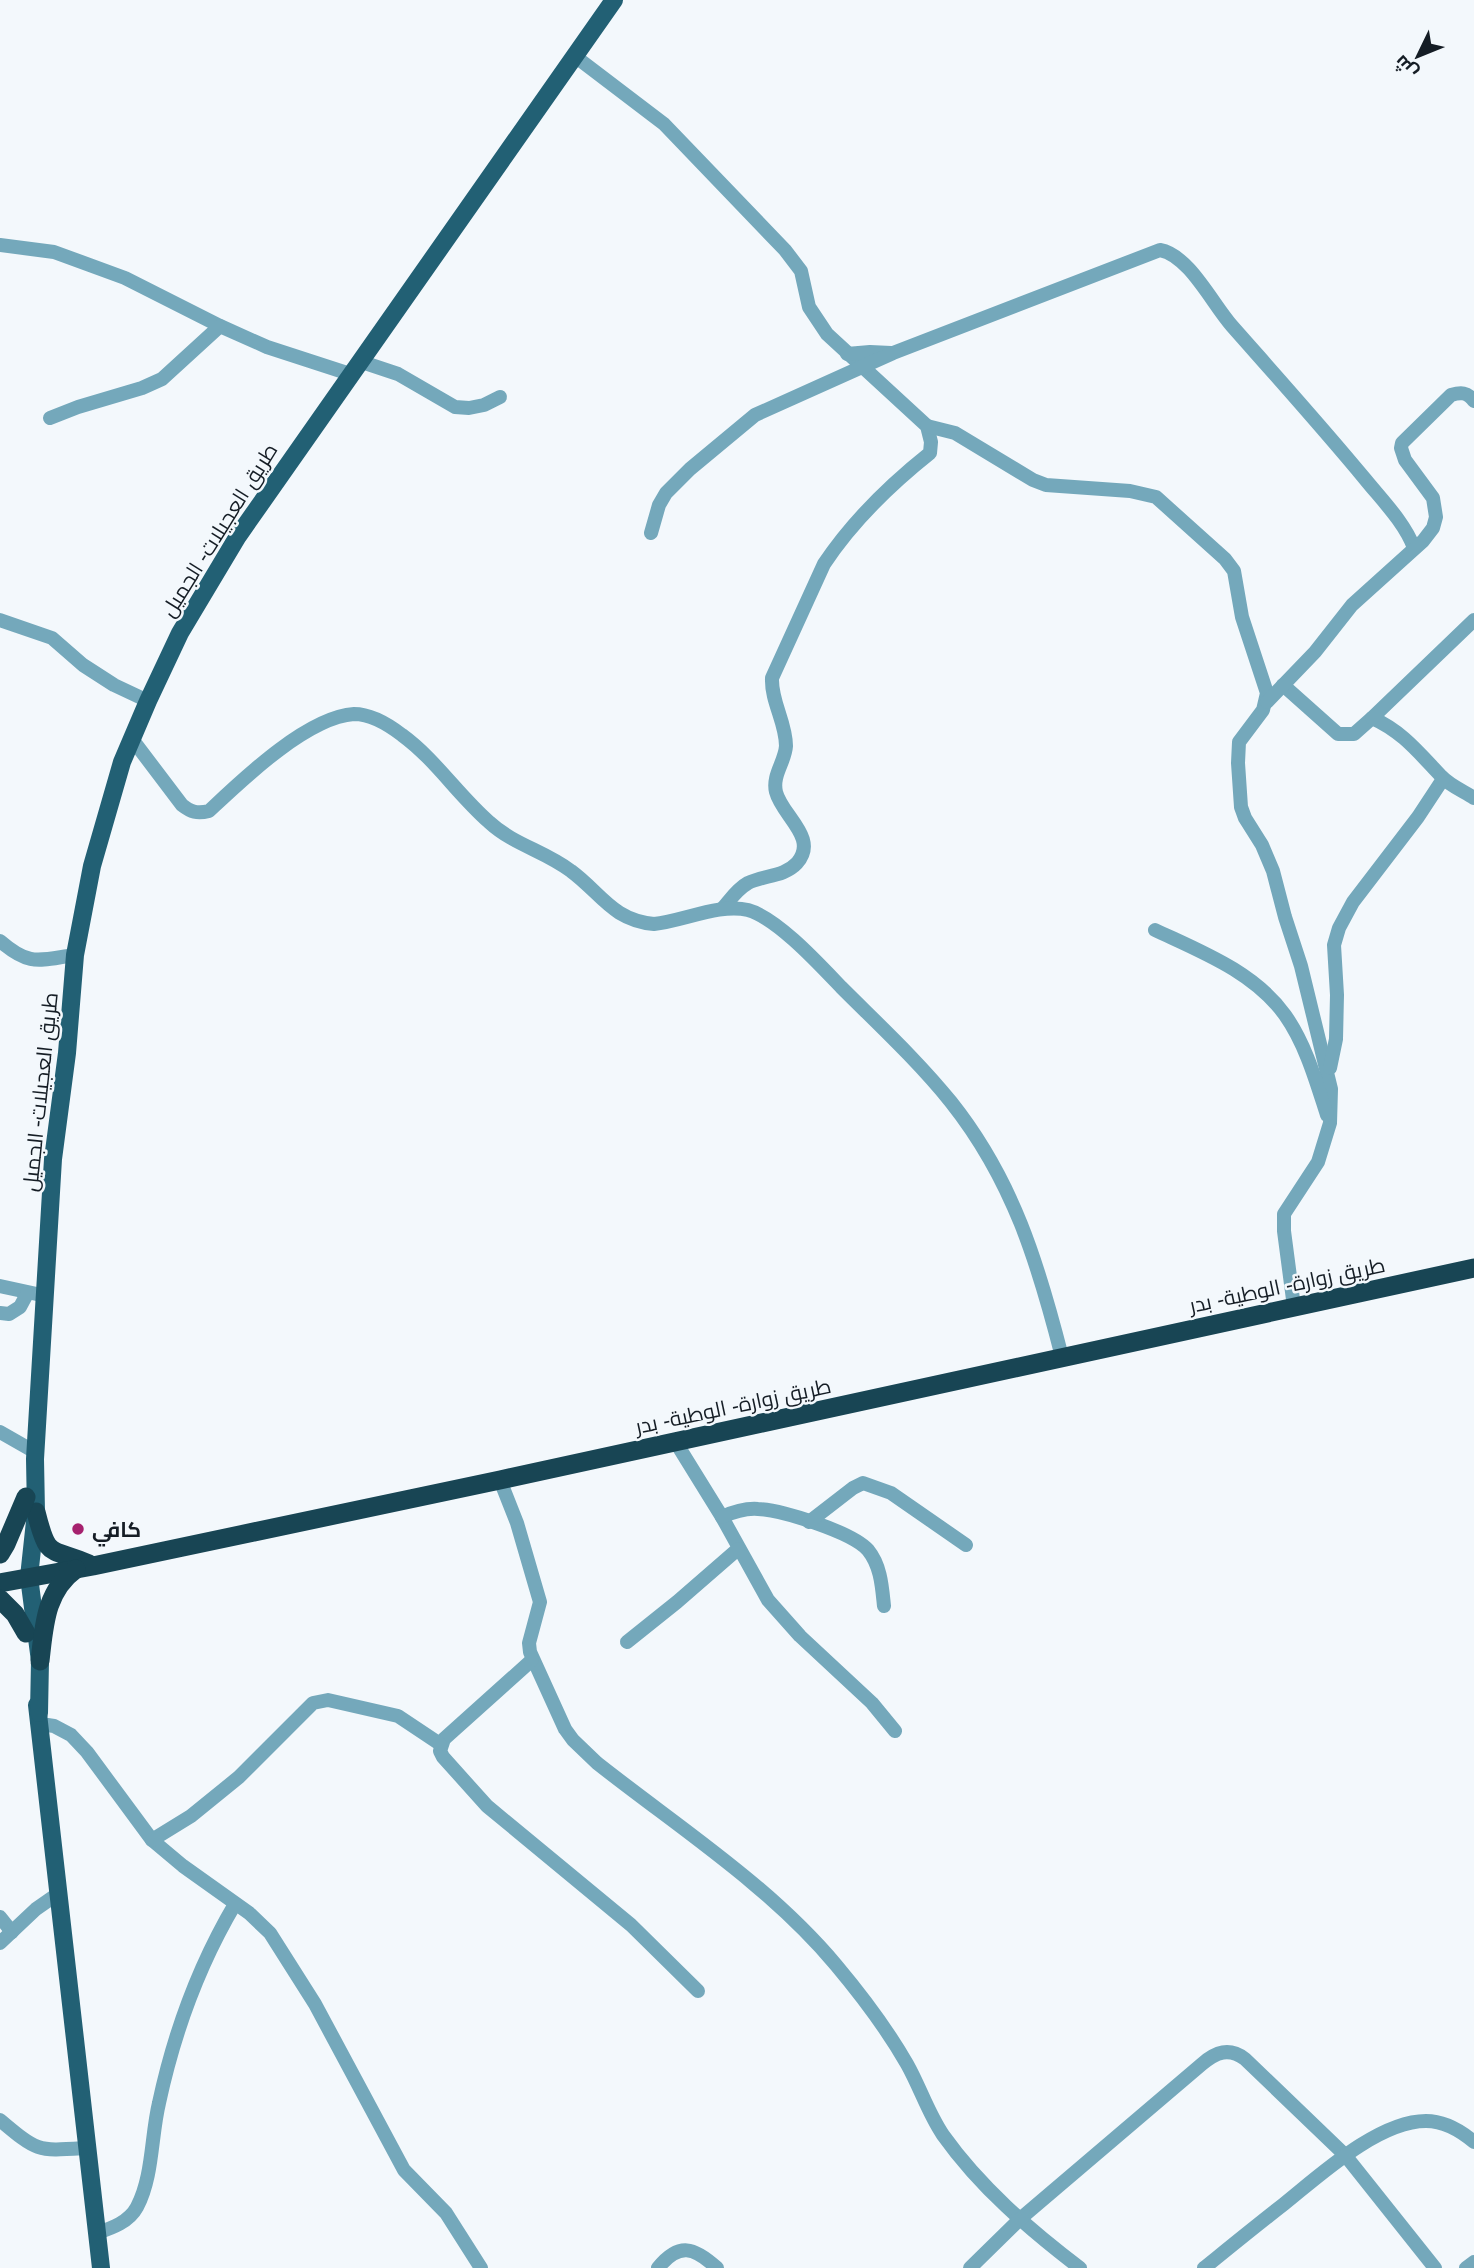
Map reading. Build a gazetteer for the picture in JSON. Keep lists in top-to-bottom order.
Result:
{
  "streets": {
    "highway": ["طريق زوارة- الوطية- بدر"],
    "main road": ["طريق العجيلات- الجميل"]
  },
  "crossings": [
    ["طريق العجيلات- الجميل", "طريق زوارة- الوطية- بدر"]
  ],
  "places": ["كافي"],
  "north": "bottom left"
}
